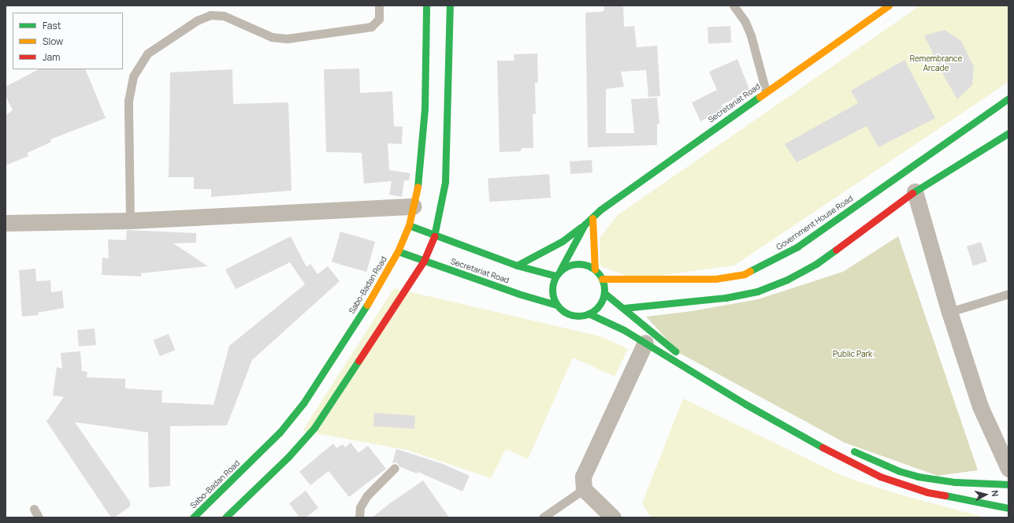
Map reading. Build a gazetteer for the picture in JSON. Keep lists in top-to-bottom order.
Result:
{
  "streets": {
    "main road": ["Secretariat Road", "Government House Road", "Sabo-Badan Road"]
  },
  "crossings": [
    ["Secretariat Road", "Government House Road"],
    ["Secretariat Road", "Sabo-Badan Road"]
  ],
  "parks": ["Remembrance Arcade", "Public Park"],
  "legend": ["Fast", "Slow", "Jam"],
  "north": "right"
}
